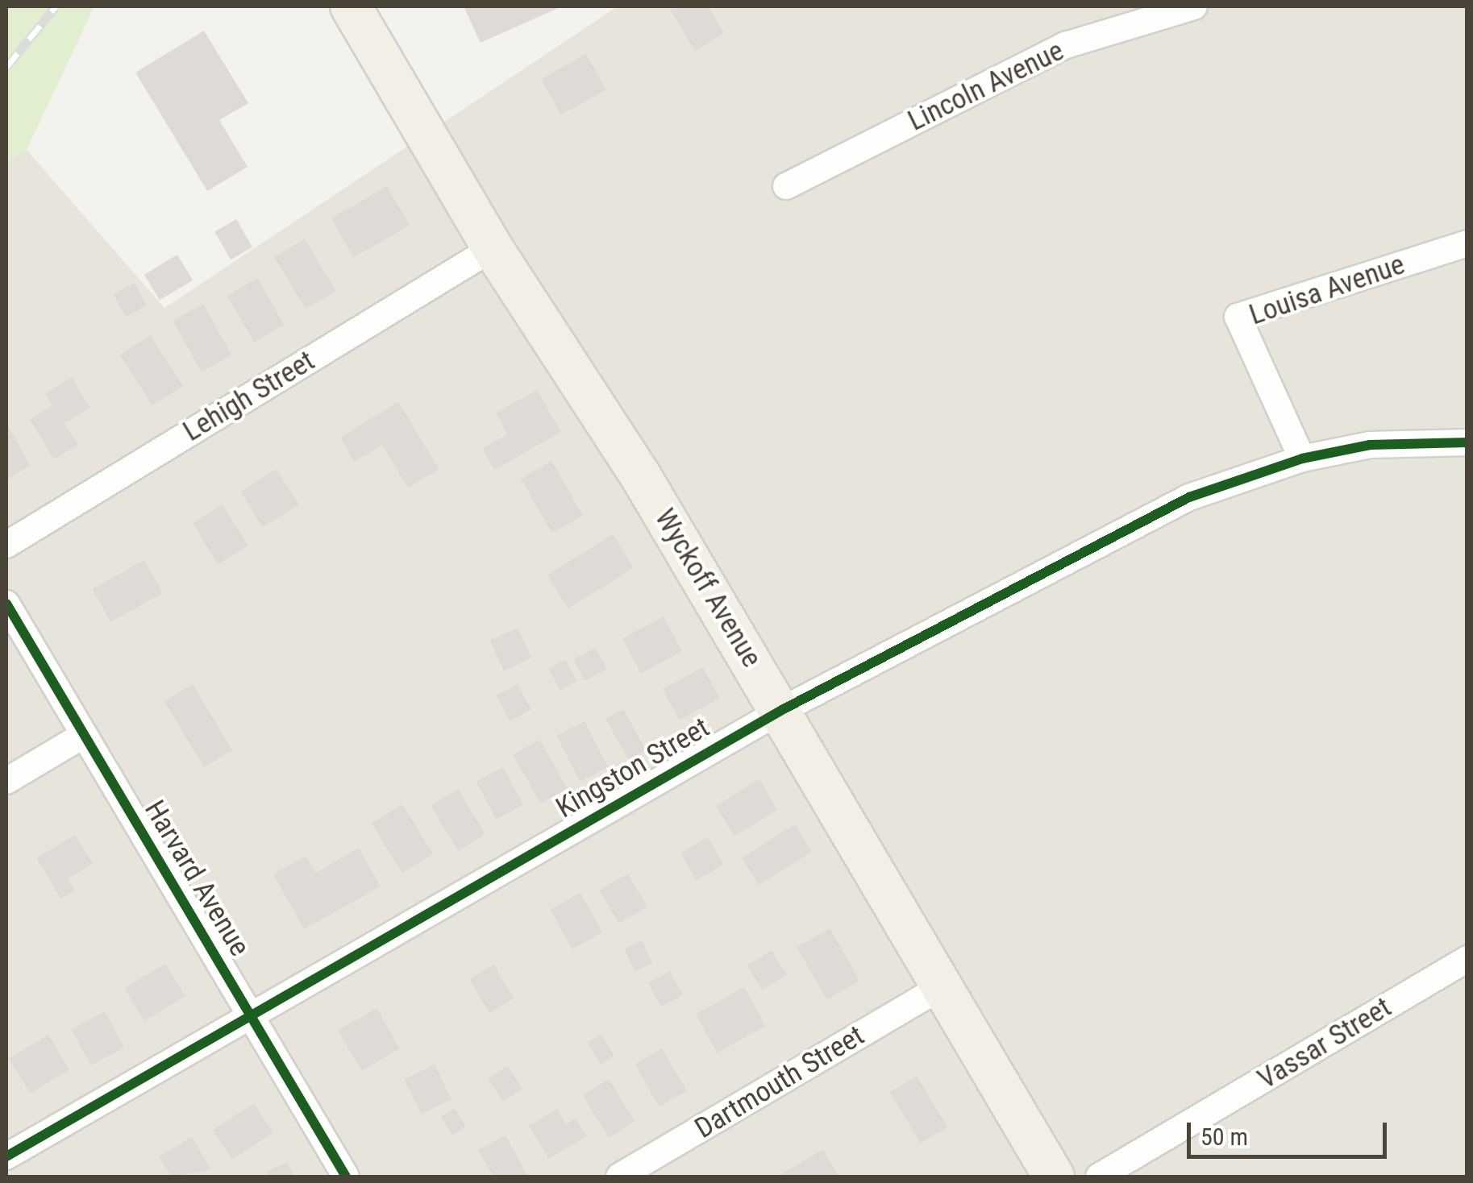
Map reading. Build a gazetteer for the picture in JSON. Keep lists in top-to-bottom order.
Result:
{
  "streets": {
    "main road": ["Wyckoff Avenue"],
    "street": [
      "Lincoln Avenue",
      "Louisa Avenue",
      "Lehigh Street",
      "Kingston Street",
      "Harvard Avenue",
      "Vassar Street",
      "Dartmouth Street"
    ]
  },
  "crossings": [
    ["Louisa Avenue", "Kingston Street"],
    ["Lehigh Street", "Wyckoff Avenue"],
    ["Wyckoff Avenue", "Kingston Street"],
    ["Wyckoff Avenue", "Dartmouth Street"],
    ["Kingston Street", "Harvard Avenue"]
  ],
  "scale_bar": "50 m"
}
